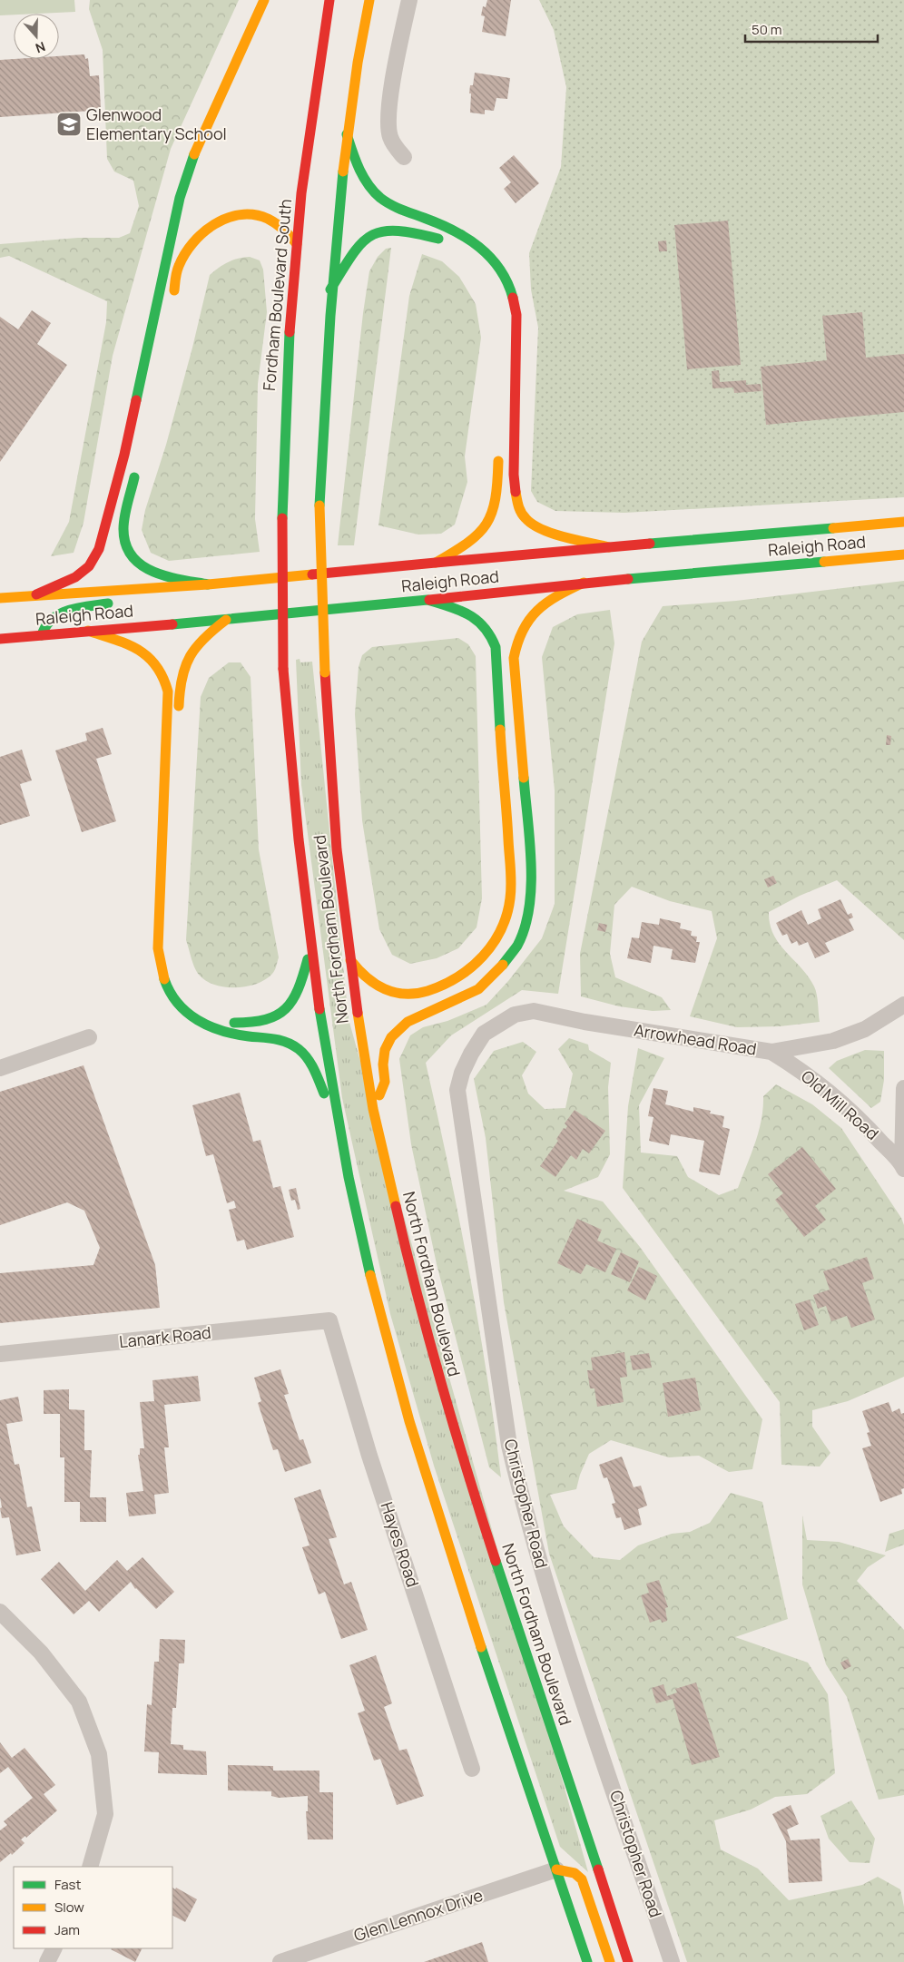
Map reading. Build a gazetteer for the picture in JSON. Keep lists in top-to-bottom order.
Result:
{
  "streets": {
    "main road": ["Fordham Boulevard South", "Raleigh Road", "North Fordham Boulevard"],
    "street": [
      "Arrowhead Road",
      "Old Mill Road",
      "Lanark Road",
      "Christopher Road",
      "Hayes Road",
      "Glen Lennox Drive"
    ]
  },
  "crossings": [
    ["Fordham Boulevard South", "North Fordham Boulevard"],
    ["North Fordham Boulevard", "Glen Lennox Drive"],
    ["Arrowhead Road", "Old Mill Road"],
    ["Arrowhead Road", "Christopher Road"],
    ["Lanark Road", "Hayes Road"]
  ],
  "places": {
    "school or university": ["Glenwood Elementary School"]
  },
  "legend": ["Fast", "Slow", "Jam"],
  "scale_bar": "50 m",
  "north": "bottom"
}
